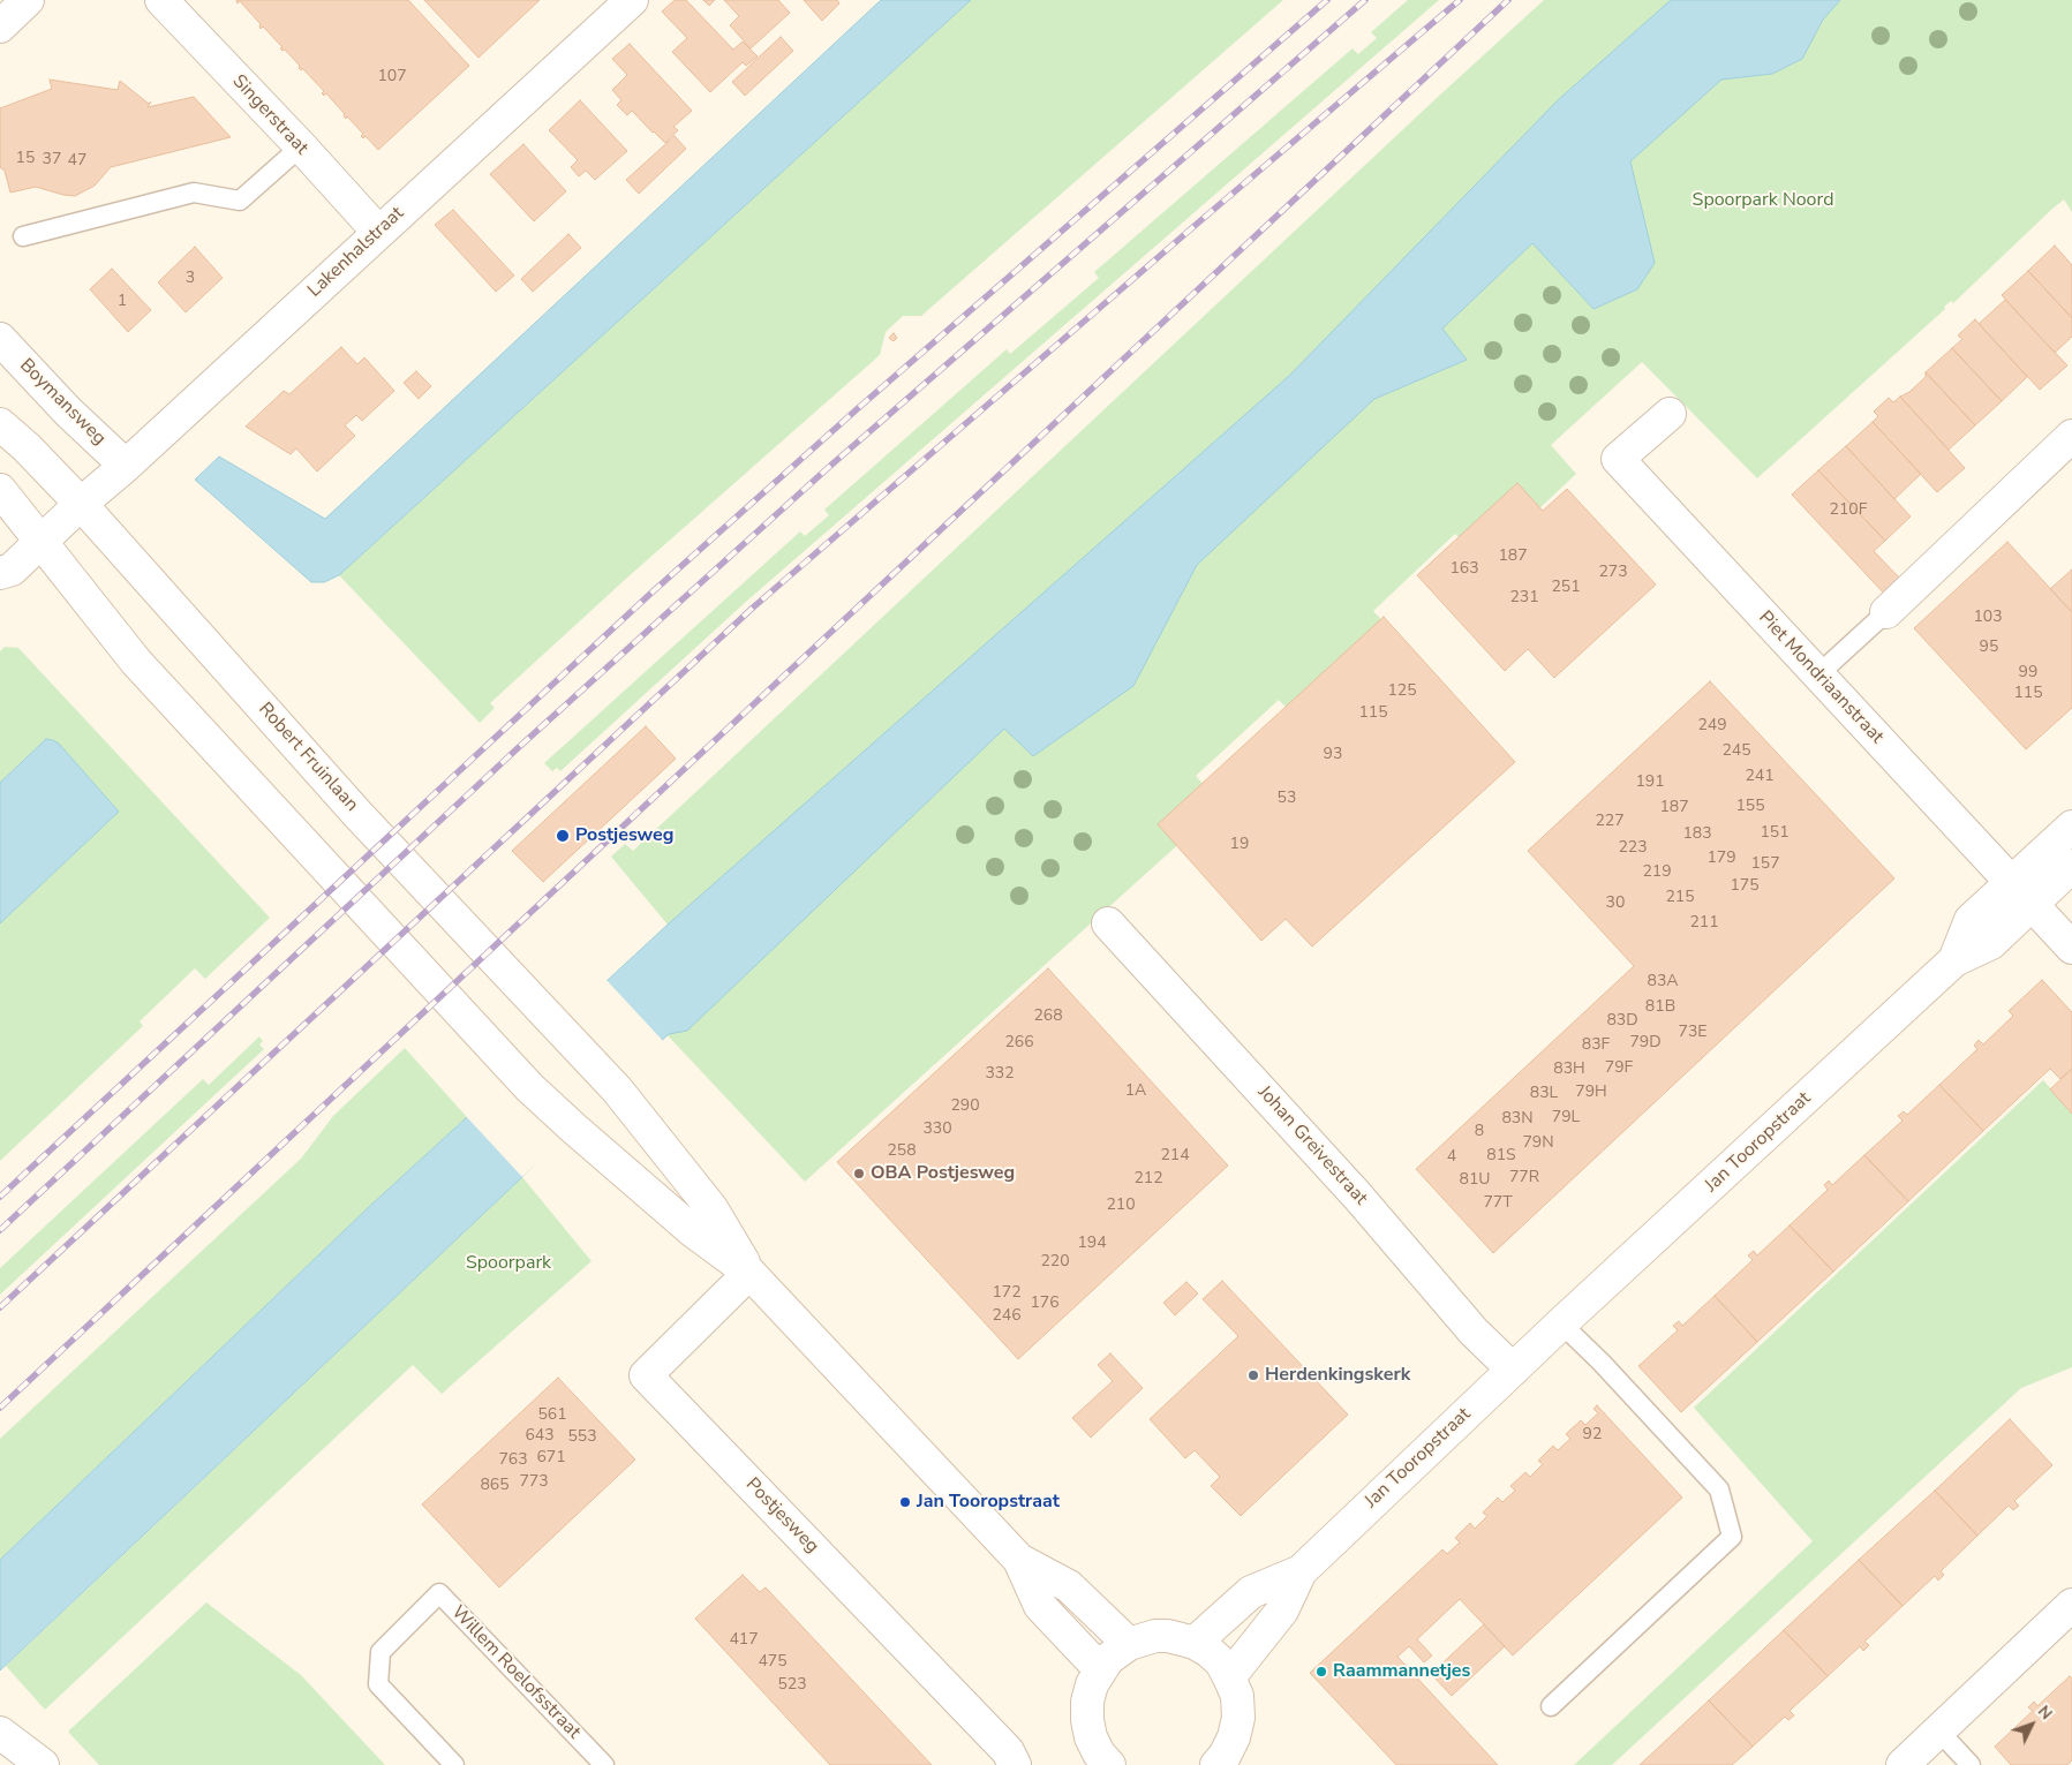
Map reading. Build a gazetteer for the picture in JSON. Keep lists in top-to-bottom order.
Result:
{
  "streets": {
    "street": [
      "Singerstraat",
      "Lakenhalstraat",
      "Boymansweg",
      "Piet Mondriaanstraat",
      "Robert Fruinlaan",
      "Jan Tooropstraat",
      "Johan Greivestraat",
      "Postjesweg"
    ],
    "lane": ["Willem Roelofsstraat"]
  },
  "crossings": [
    ["Singerstraat", "Lakenhalstraat"],
    ["Lakenhalstraat", "Boymansweg"],
    ["Lakenhalstraat", "Robert Fruinlaan"],
    ["Piet Mondriaanstraat", "Jan Tooropstraat"],
    ["Robert Fruinlaan", "Postjesweg"],
    ["Jan Tooropstraat", "Johan Greivestraat"]
  ],
  "parks": ["Spoorpark Noord", "Spoorpark"],
  "places": [
    "Postjesweg",
    "OBA Postjesweg",
    "Herdenkingskerk",
    "Jan Tooropstraat",
    "Raammannetjes"
  ],
  "house_numbers": [
    "107",
    "15",
    "37",
    "47",
    "3",
    "1",
    "210F",
    "187",
    "163",
    "273",
    "251",
    "231",
    "103",
    "95",
    "99",
    "125",
    "115",
    "115",
    "249",
    "245",
    "93",
    "241",
    "191",
    "53",
    "155",
    "187",
    "227",
    "151",
    "183",
    "19",
    "223",
    "179",
    "157",
    "219",
    "175",
    "215",
    "30",
    "211",
    "83A",
    "81B",
    "268",
    "83D",
    "73E",
    "266",
    "79D",
    "83F",
    "79F",
    "83H",
    "332",
    "1A",
    "79H",
    "83L",
    "290",
    "79L",
    "83N",
    "330",
    "8",
    "79N",
    "258",
    "214",
    "81S",
    "4",
    "77R",
    "212",
    "81U",
    "77T",
    "210",
    "194",
    "220",
    "172",
    "176",
    "246",
    "561",
    "92",
    "643",
    "553",
    "671",
    "763",
    "773",
    "865",
    "417",
    "475",
    "523"
  ],
  "north": "top right"
}
